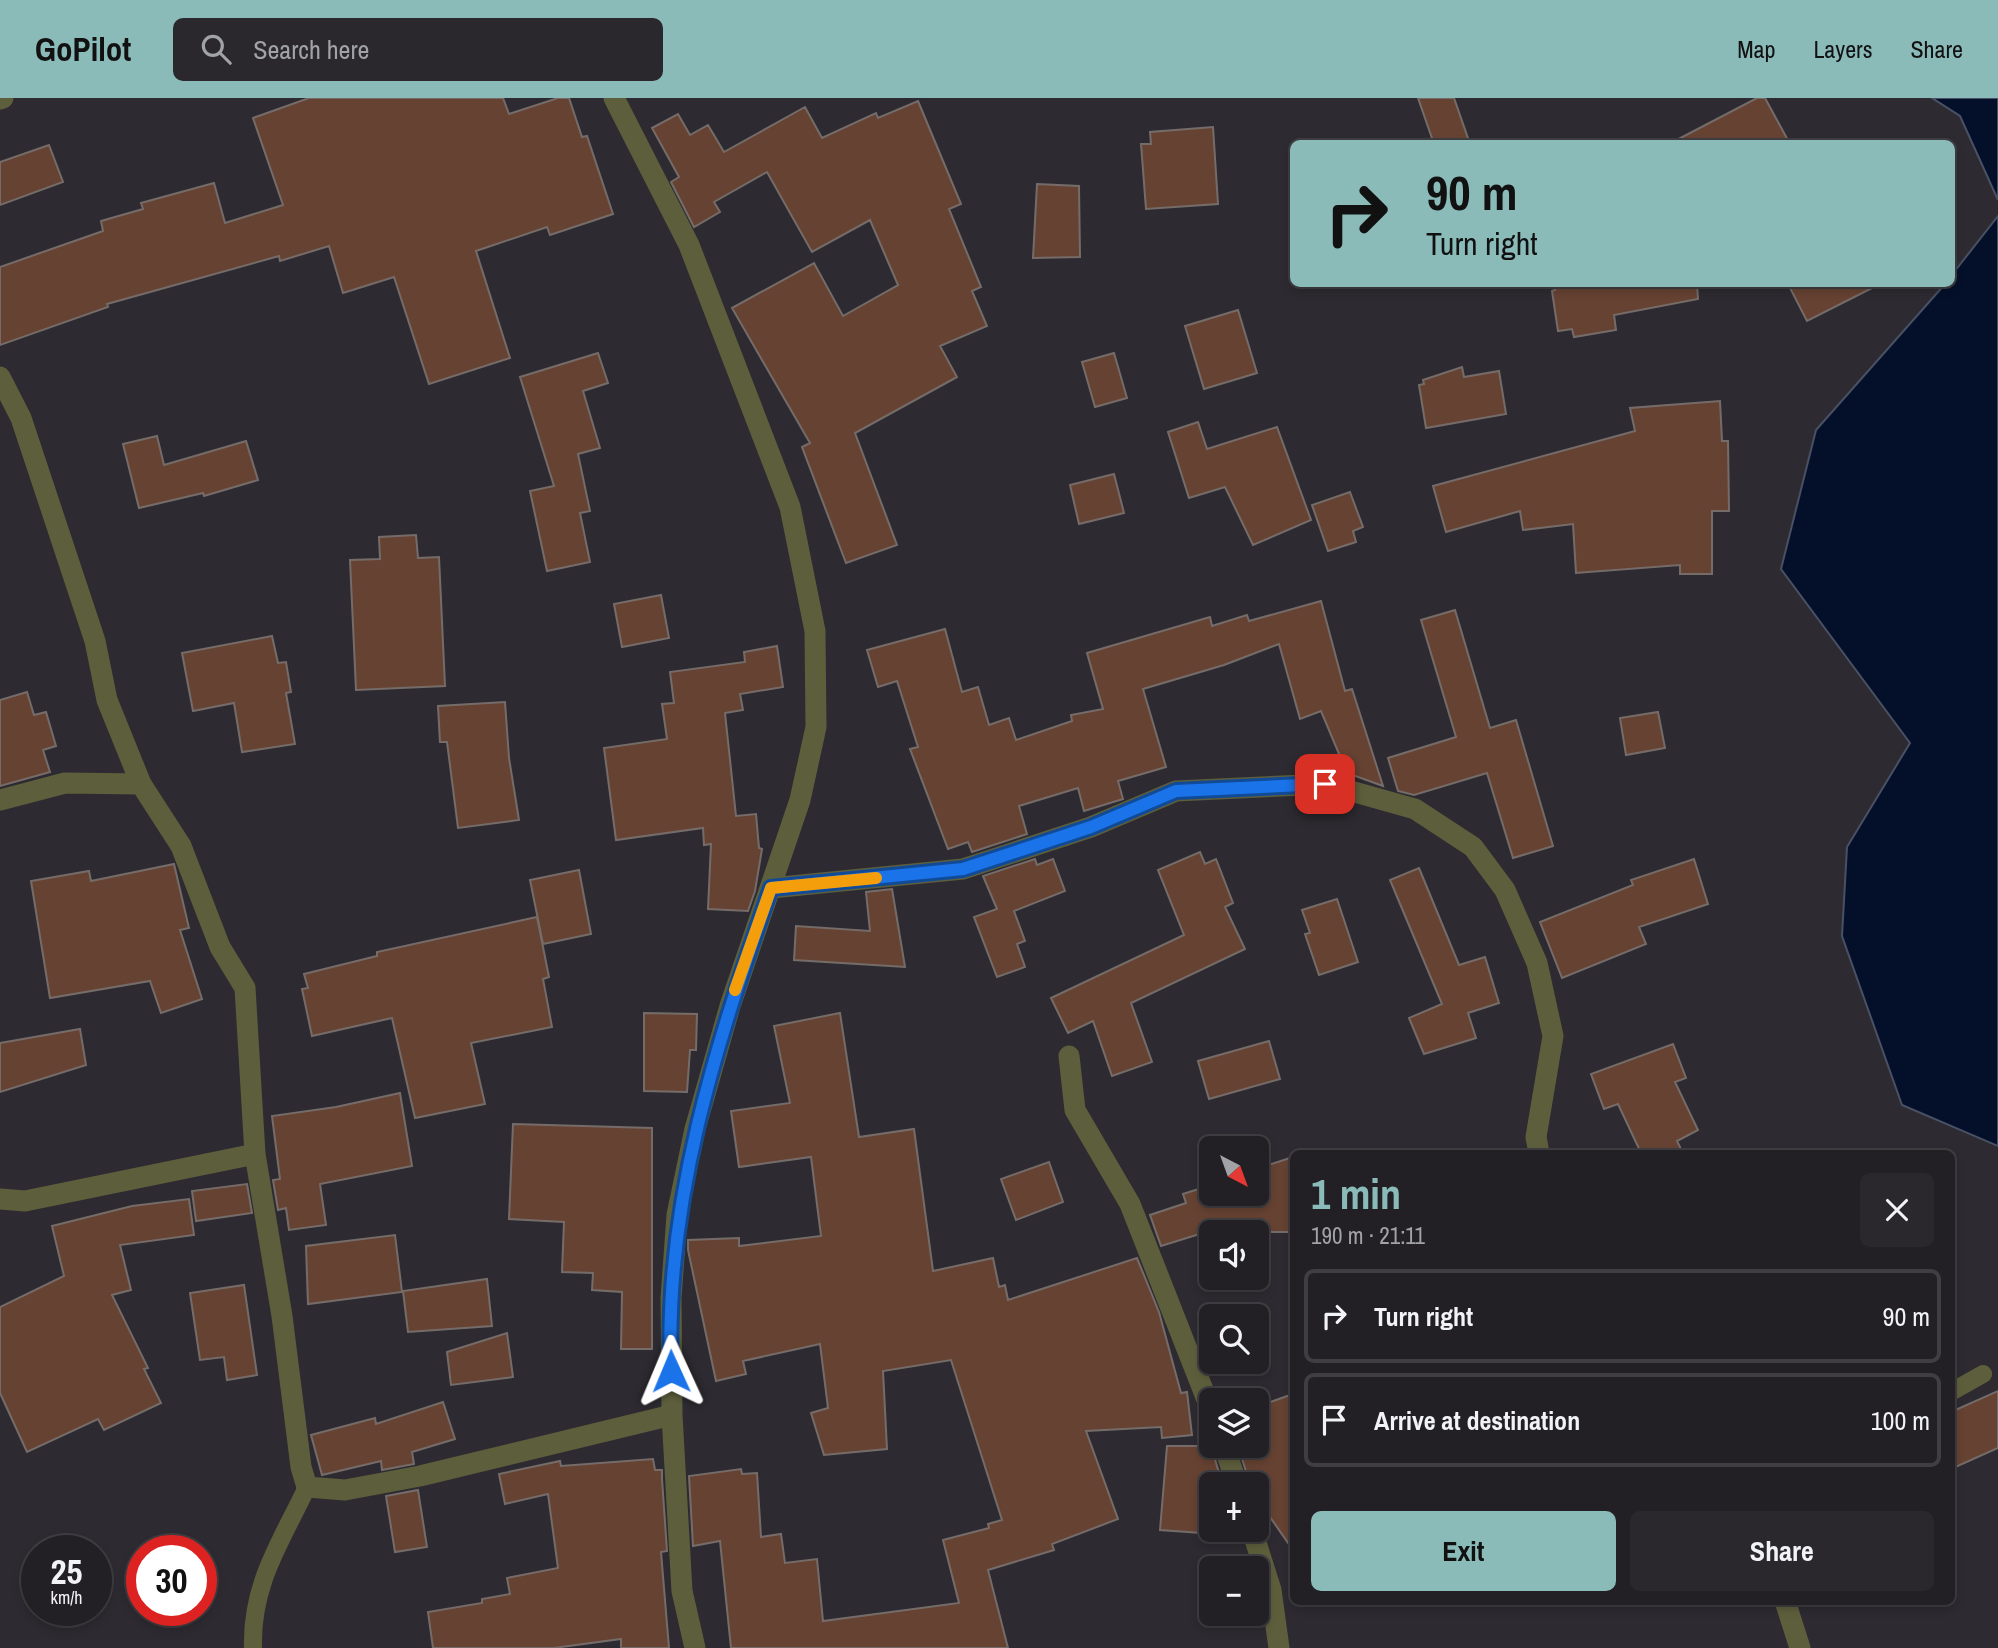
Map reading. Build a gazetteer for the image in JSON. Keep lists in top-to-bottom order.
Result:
{
  "north": "bottom right",
  "page": {
    "header": "GoPilot",
    "search": "Search here",
    "nav": ["Map", "Layers", "Share"],
    "turn": ["90 m", "Turn right"],
    "map_buttons": ["+", "−"],
    "heading": ["1 min", "190 m · 21:11"],
    "list": [
      {
        "name": "Turn right",
        "value": "90 m"
      },
      {
        "name": "Arrive at destination",
        "value": "100 m"
      }
    ],
    "buttons": ["Exit", "Share"],
    "speed": "25 km/h",
    "limit": "30"
  }
}
